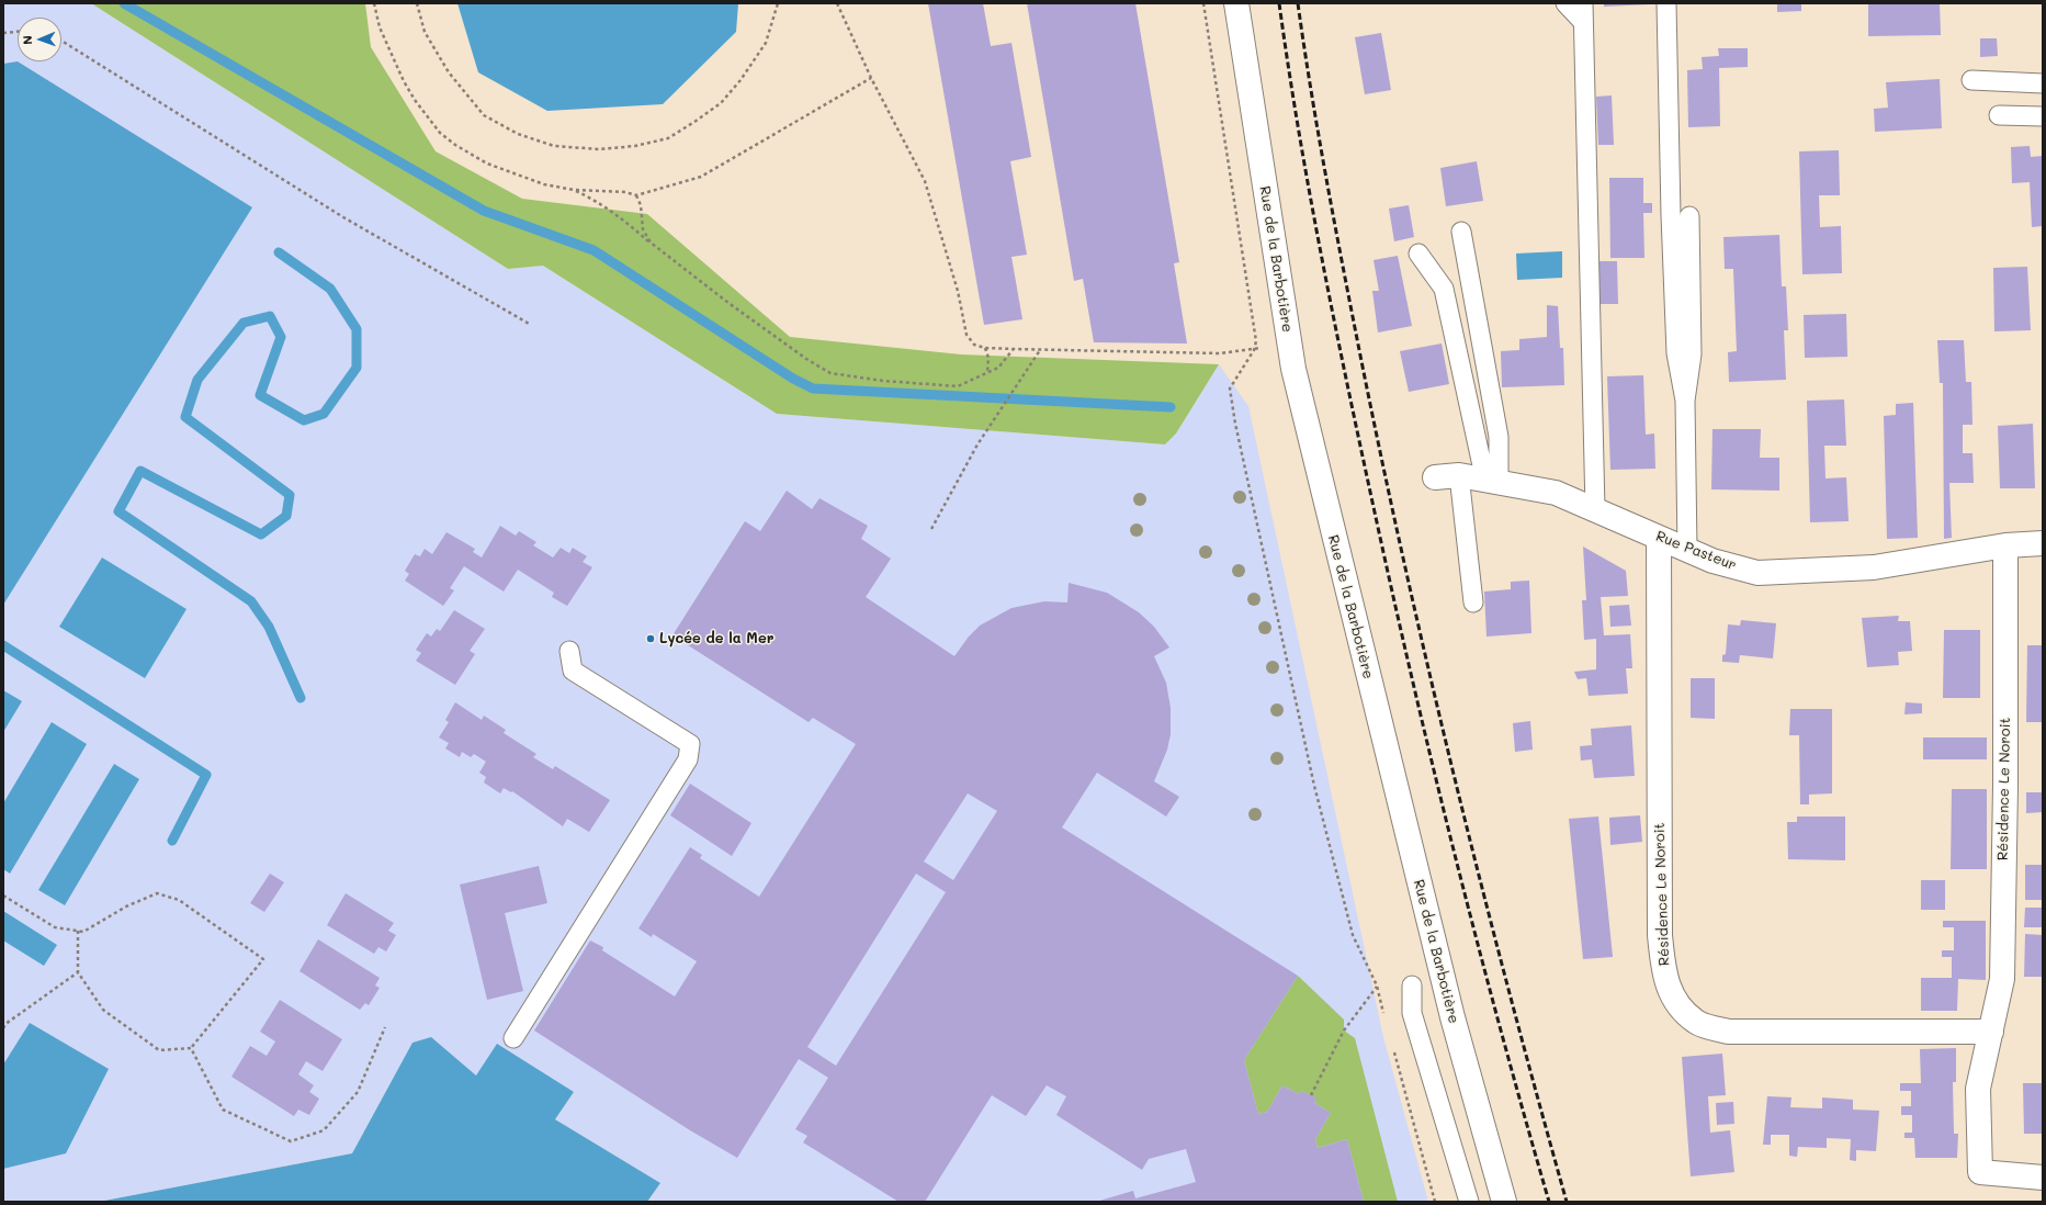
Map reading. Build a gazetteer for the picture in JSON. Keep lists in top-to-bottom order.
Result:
{
  "streets": {
    "street": ["Rue de la Barbotière", "Rue Pasteur", "Résidence Le Noroit"]
  },
  "crossings": [
    ["Rue Pasteur", "Résidence Le Noroit"]
  ],
  "places": ["Lycée de la Mer"],
  "north": "left"
}
